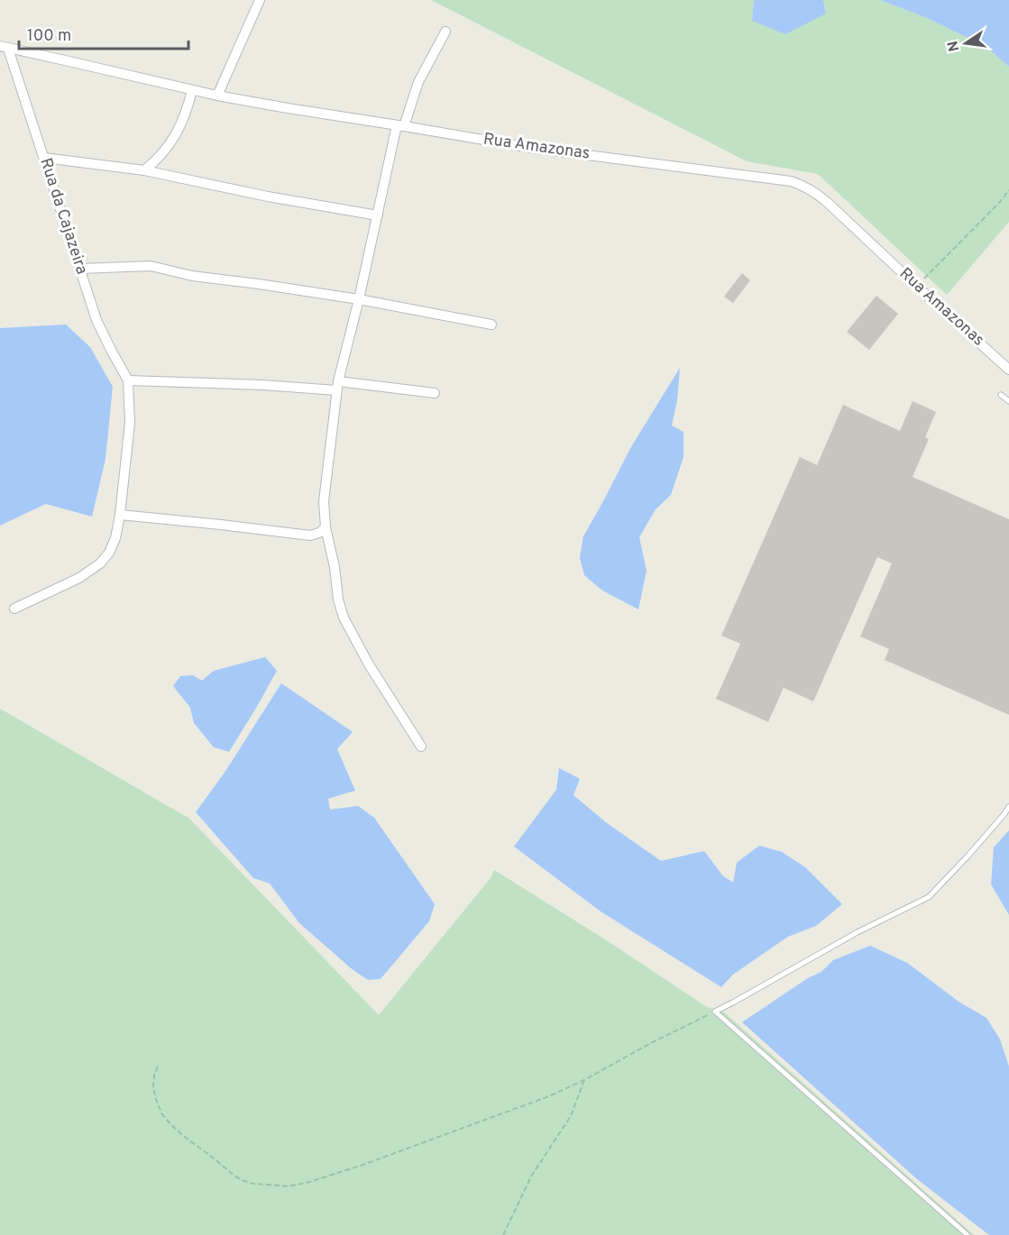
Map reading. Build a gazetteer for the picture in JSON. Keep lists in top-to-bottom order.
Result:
{
  "streets": {
    "street": ["Rua Amazonas", "Rua da Cajazeira"]
  },
  "crossings": [
    ["Rua Amazonas", "Rua da Cajazeira"]
  ],
  "scale_bar": "100 m",
  "north": "left"
}
